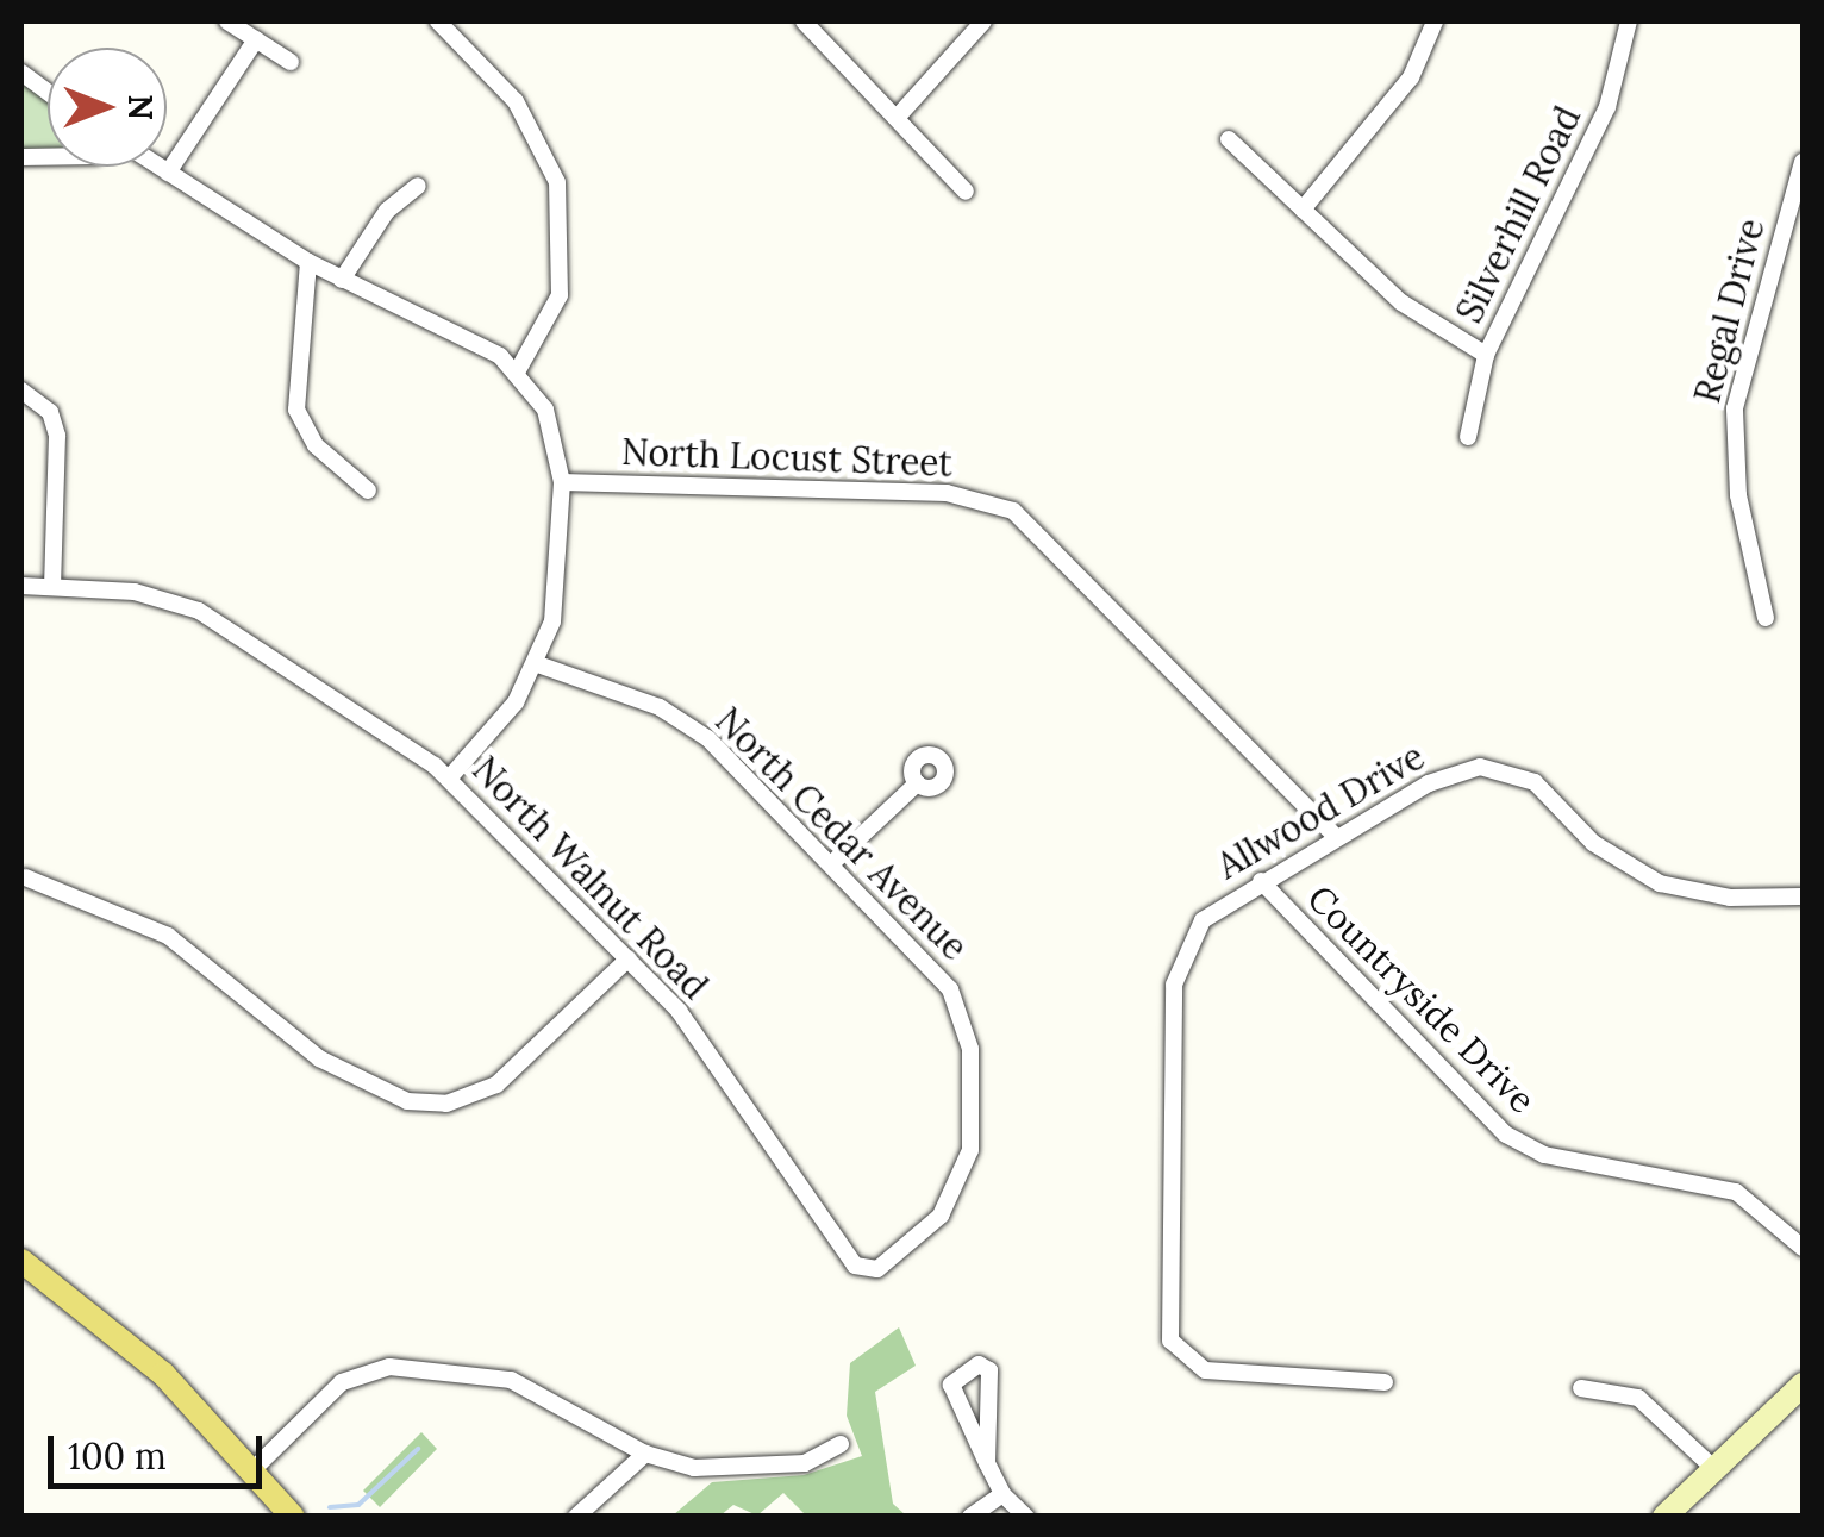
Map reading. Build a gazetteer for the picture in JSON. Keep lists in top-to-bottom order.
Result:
{
  "streets": {
    "street": [
      "Silverhill Road",
      "Regal Drive",
      "North Locust Street",
      "Allwood Drive",
      "North Cedar Avenue",
      "North Walnut Road",
      "Countryside Drive"
    ]
  },
  "crossings": [
    ["North Locust Street", "Allwood Drive"],
    ["Allwood Drive", "Countryside Drive"],
    ["North Cedar Avenue", "North Walnut Road"]
  ],
  "scale_bar": "100 m",
  "north": "right"
}
